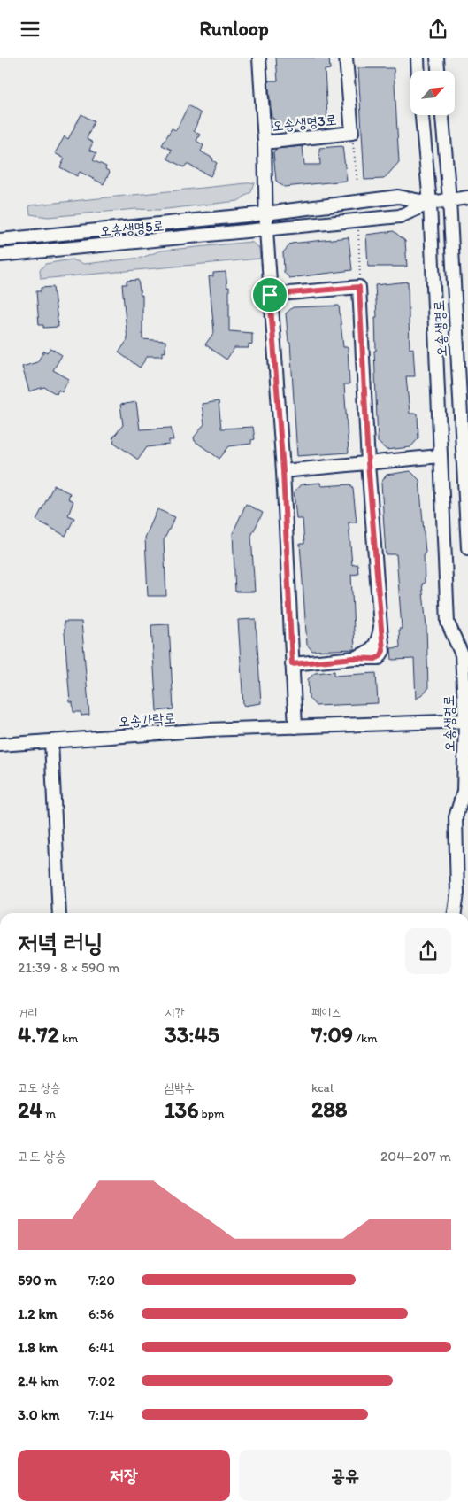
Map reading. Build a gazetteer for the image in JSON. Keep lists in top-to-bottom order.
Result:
{
  "streets": {
    "street": [
      "오송생명3로",
      "오송생명5로",
      "오송생명로",
      "오송가락로"
    ]
  },
  "crossings": [
    ["오송생명5로", "오송생명로"],
    ["오송생명로", "오송가락로"]
  ],
  "north": "top right",
  "page": {
    "header": "Runloop",
    "heading": ["저녁 러닝", "21:39 · 8 × 590 m"],
    "stats": [
      ["거리", "4.72 km"],
      ["시간", "33:45"],
      ["페이스", "7:09 /km"],
      ["고도 상승", "24 m"],
      ["심박수", "136 bpm"],
      ["kcal", "288"]
    ],
    "chart": ["고도 상승", "204–207 m"],
    "list": [
      {
        "name": "590 m",
        "note": "7:20"
      },
      {
        "name": "1.2 km",
        "note": "6:56"
      },
      {
        "name": "1.8 km",
        "note": "6:41"
      },
      {
        "name": "2.4 km",
        "note": "7:02"
      },
      {
        "name": "3.0 km",
        "note": "7:14"
      }
    ],
    "buttons": ["저장", "공유"]
  }
}
